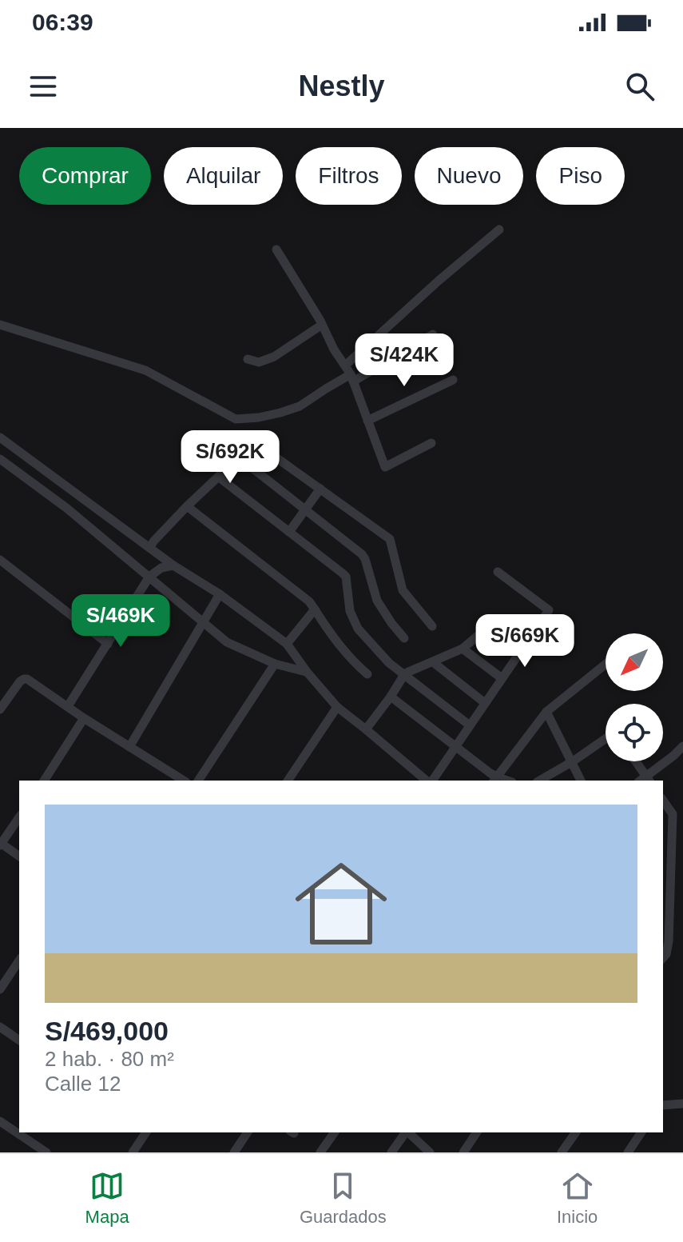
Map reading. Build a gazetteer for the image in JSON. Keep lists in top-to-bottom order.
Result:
{
  "north": "bottom left",
  "page": {
    "status": "06:39",
    "header": "Nestly",
    "chip": [
      "Comprar",
      "Alquilar",
      "Filtros",
      "Nuevo",
      "Piso"
    ],
    "price": [
      "S/424K",
      "S/692K",
      "S/469K",
      "S/669K"
    ],
    "list": [
      {
        "name": "S/469,000",
        "note": "2 hab. · 80 m² · Calle 12"
      }
    ],
    "tabs": ["Mapa", "Guardados", "Inicio"]
  }
}
